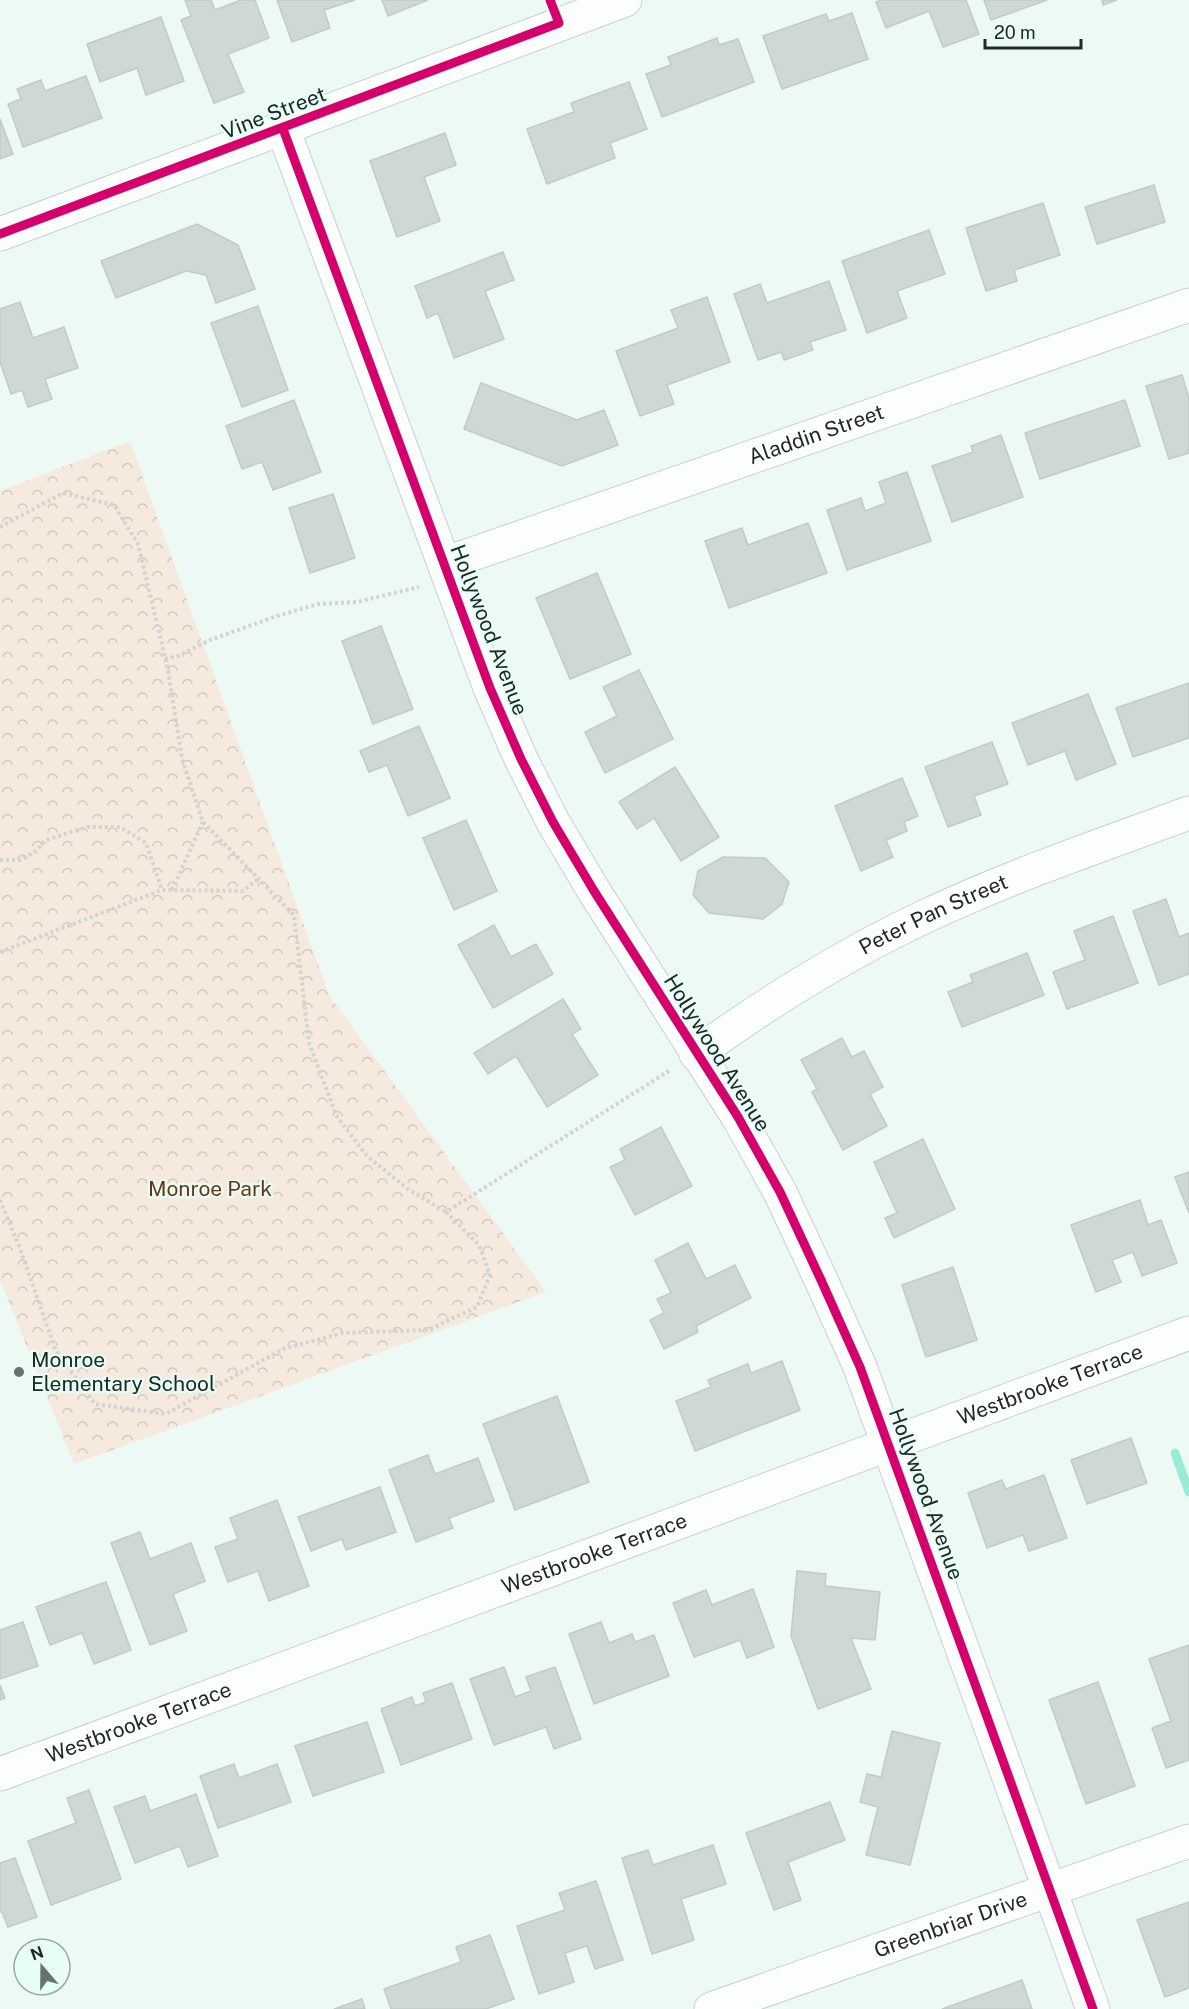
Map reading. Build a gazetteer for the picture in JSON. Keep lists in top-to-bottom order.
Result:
{
  "streets": {
    "street": [
      "Vine Street",
      "Aladdin Street",
      "Hollywood Avenue",
      "Peter Pan Street",
      "Westbrooke Terrace",
      "Greenbriar Drive"
    ]
  },
  "crossings": [
    ["Vine Street", "Hollywood Avenue"],
    ["Aladdin Street", "Hollywood Avenue"],
    ["Hollywood Avenue", "Peter Pan Street"],
    ["Hollywood Avenue", "Westbrooke Terrace"],
    ["Hollywood Avenue", "Greenbriar Drive"]
  ],
  "parks": ["Monroe Park"],
  "places": ["Monroe Elementary School"],
  "scale_bar": "20 m",
  "north": "top"
}
